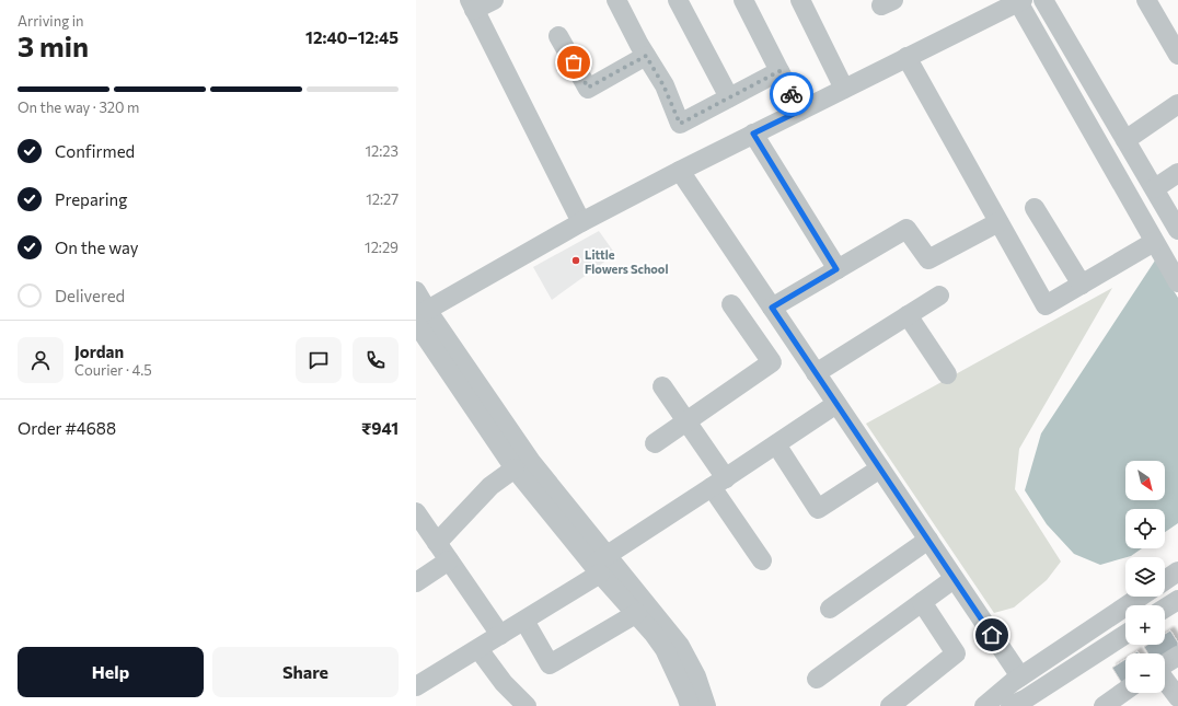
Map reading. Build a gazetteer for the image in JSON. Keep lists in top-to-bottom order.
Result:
{
  "places": ["Little Flowers School"],
  "north": "bottom right",
  "page": {
    "heading": ["3 min", "Arriving in", "12:40–12:45"],
    "panel": [
      "Jordan",
      "Courier · 4.5",
      "Order #4688",
      "₹941"
    ],
    "bar": "On the way · 320 m",
    "list": [
      ["Confirmed", "12:23"],
      ["Preparing", "12:27"],
      ["On the way", "12:29"],
      "Delivered"
    ],
    "map_buttons": ["+", "−"],
    "buttons": ["Help", "Share"]
  }
}
